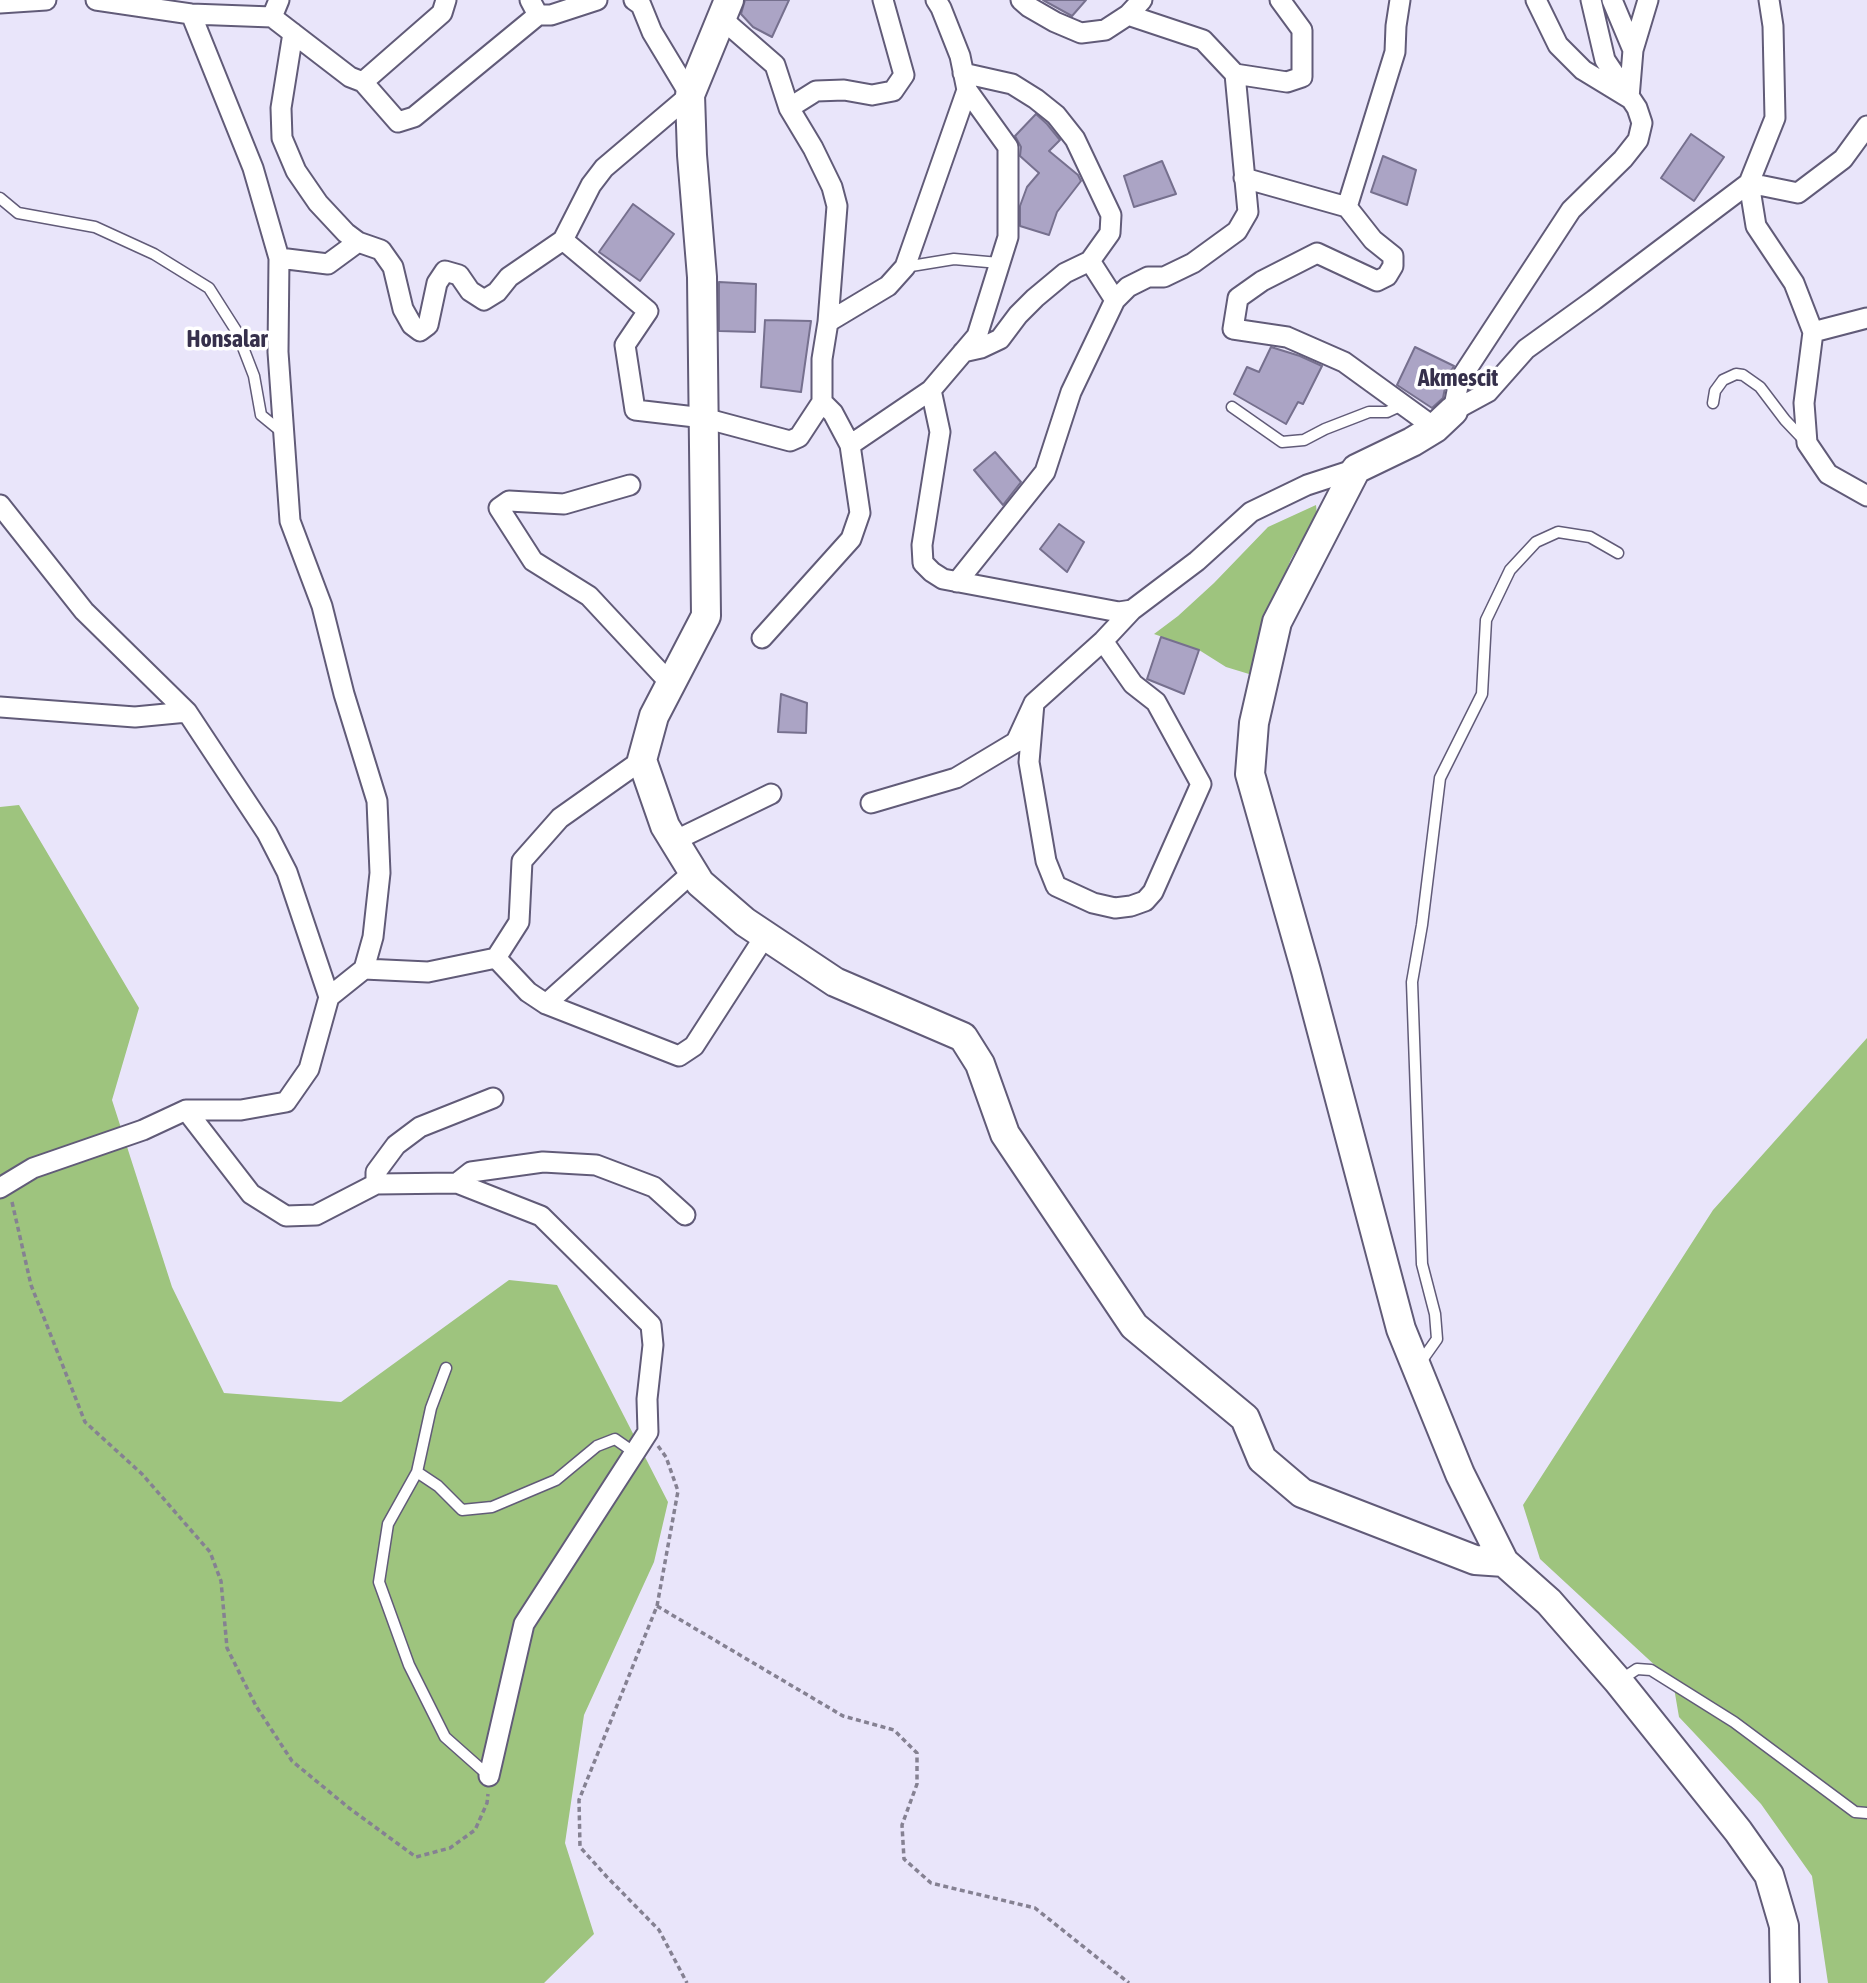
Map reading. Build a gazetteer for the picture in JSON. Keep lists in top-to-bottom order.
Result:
{
  "districts": ["Honsalar", "Akmescit"]
}
